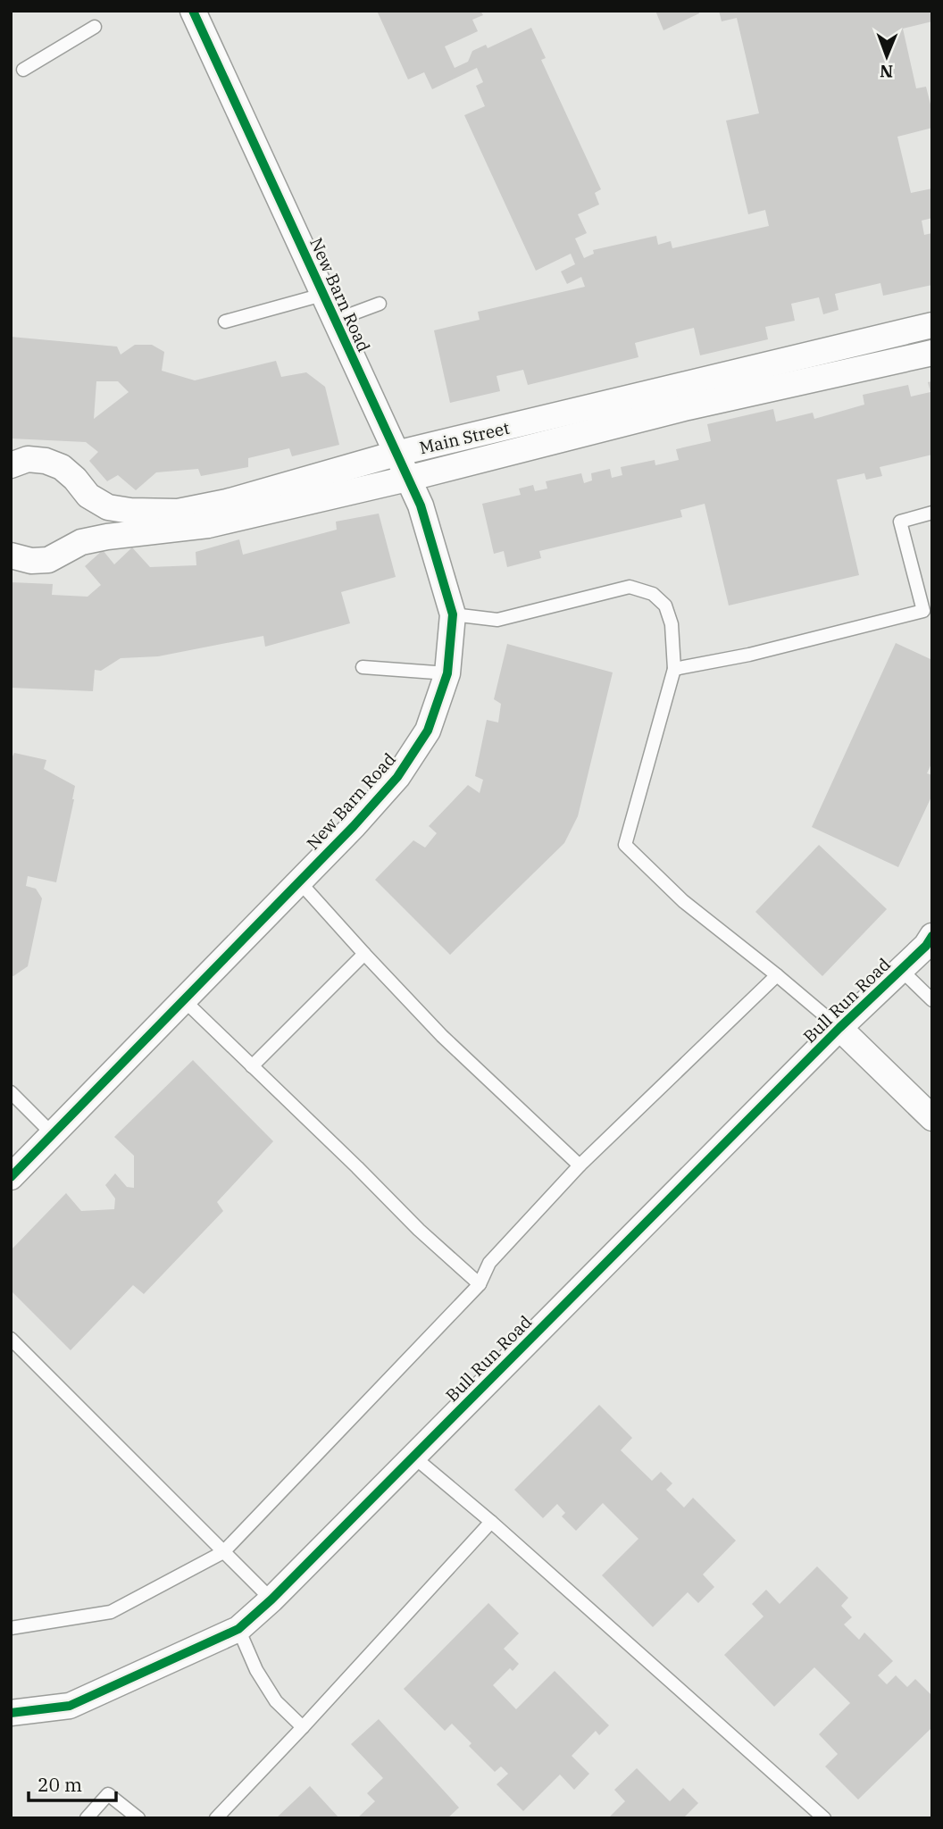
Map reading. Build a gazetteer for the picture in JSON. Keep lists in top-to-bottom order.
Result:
{
  "streets": {
    "street": ["New Barn Road", "Main Street", "Bull Run Road"]
  },
  "crossings": [
    ["New Barn Road", "Main Street"]
  ],
  "scale_bar": "20 m",
  "north": "bottom"
}
